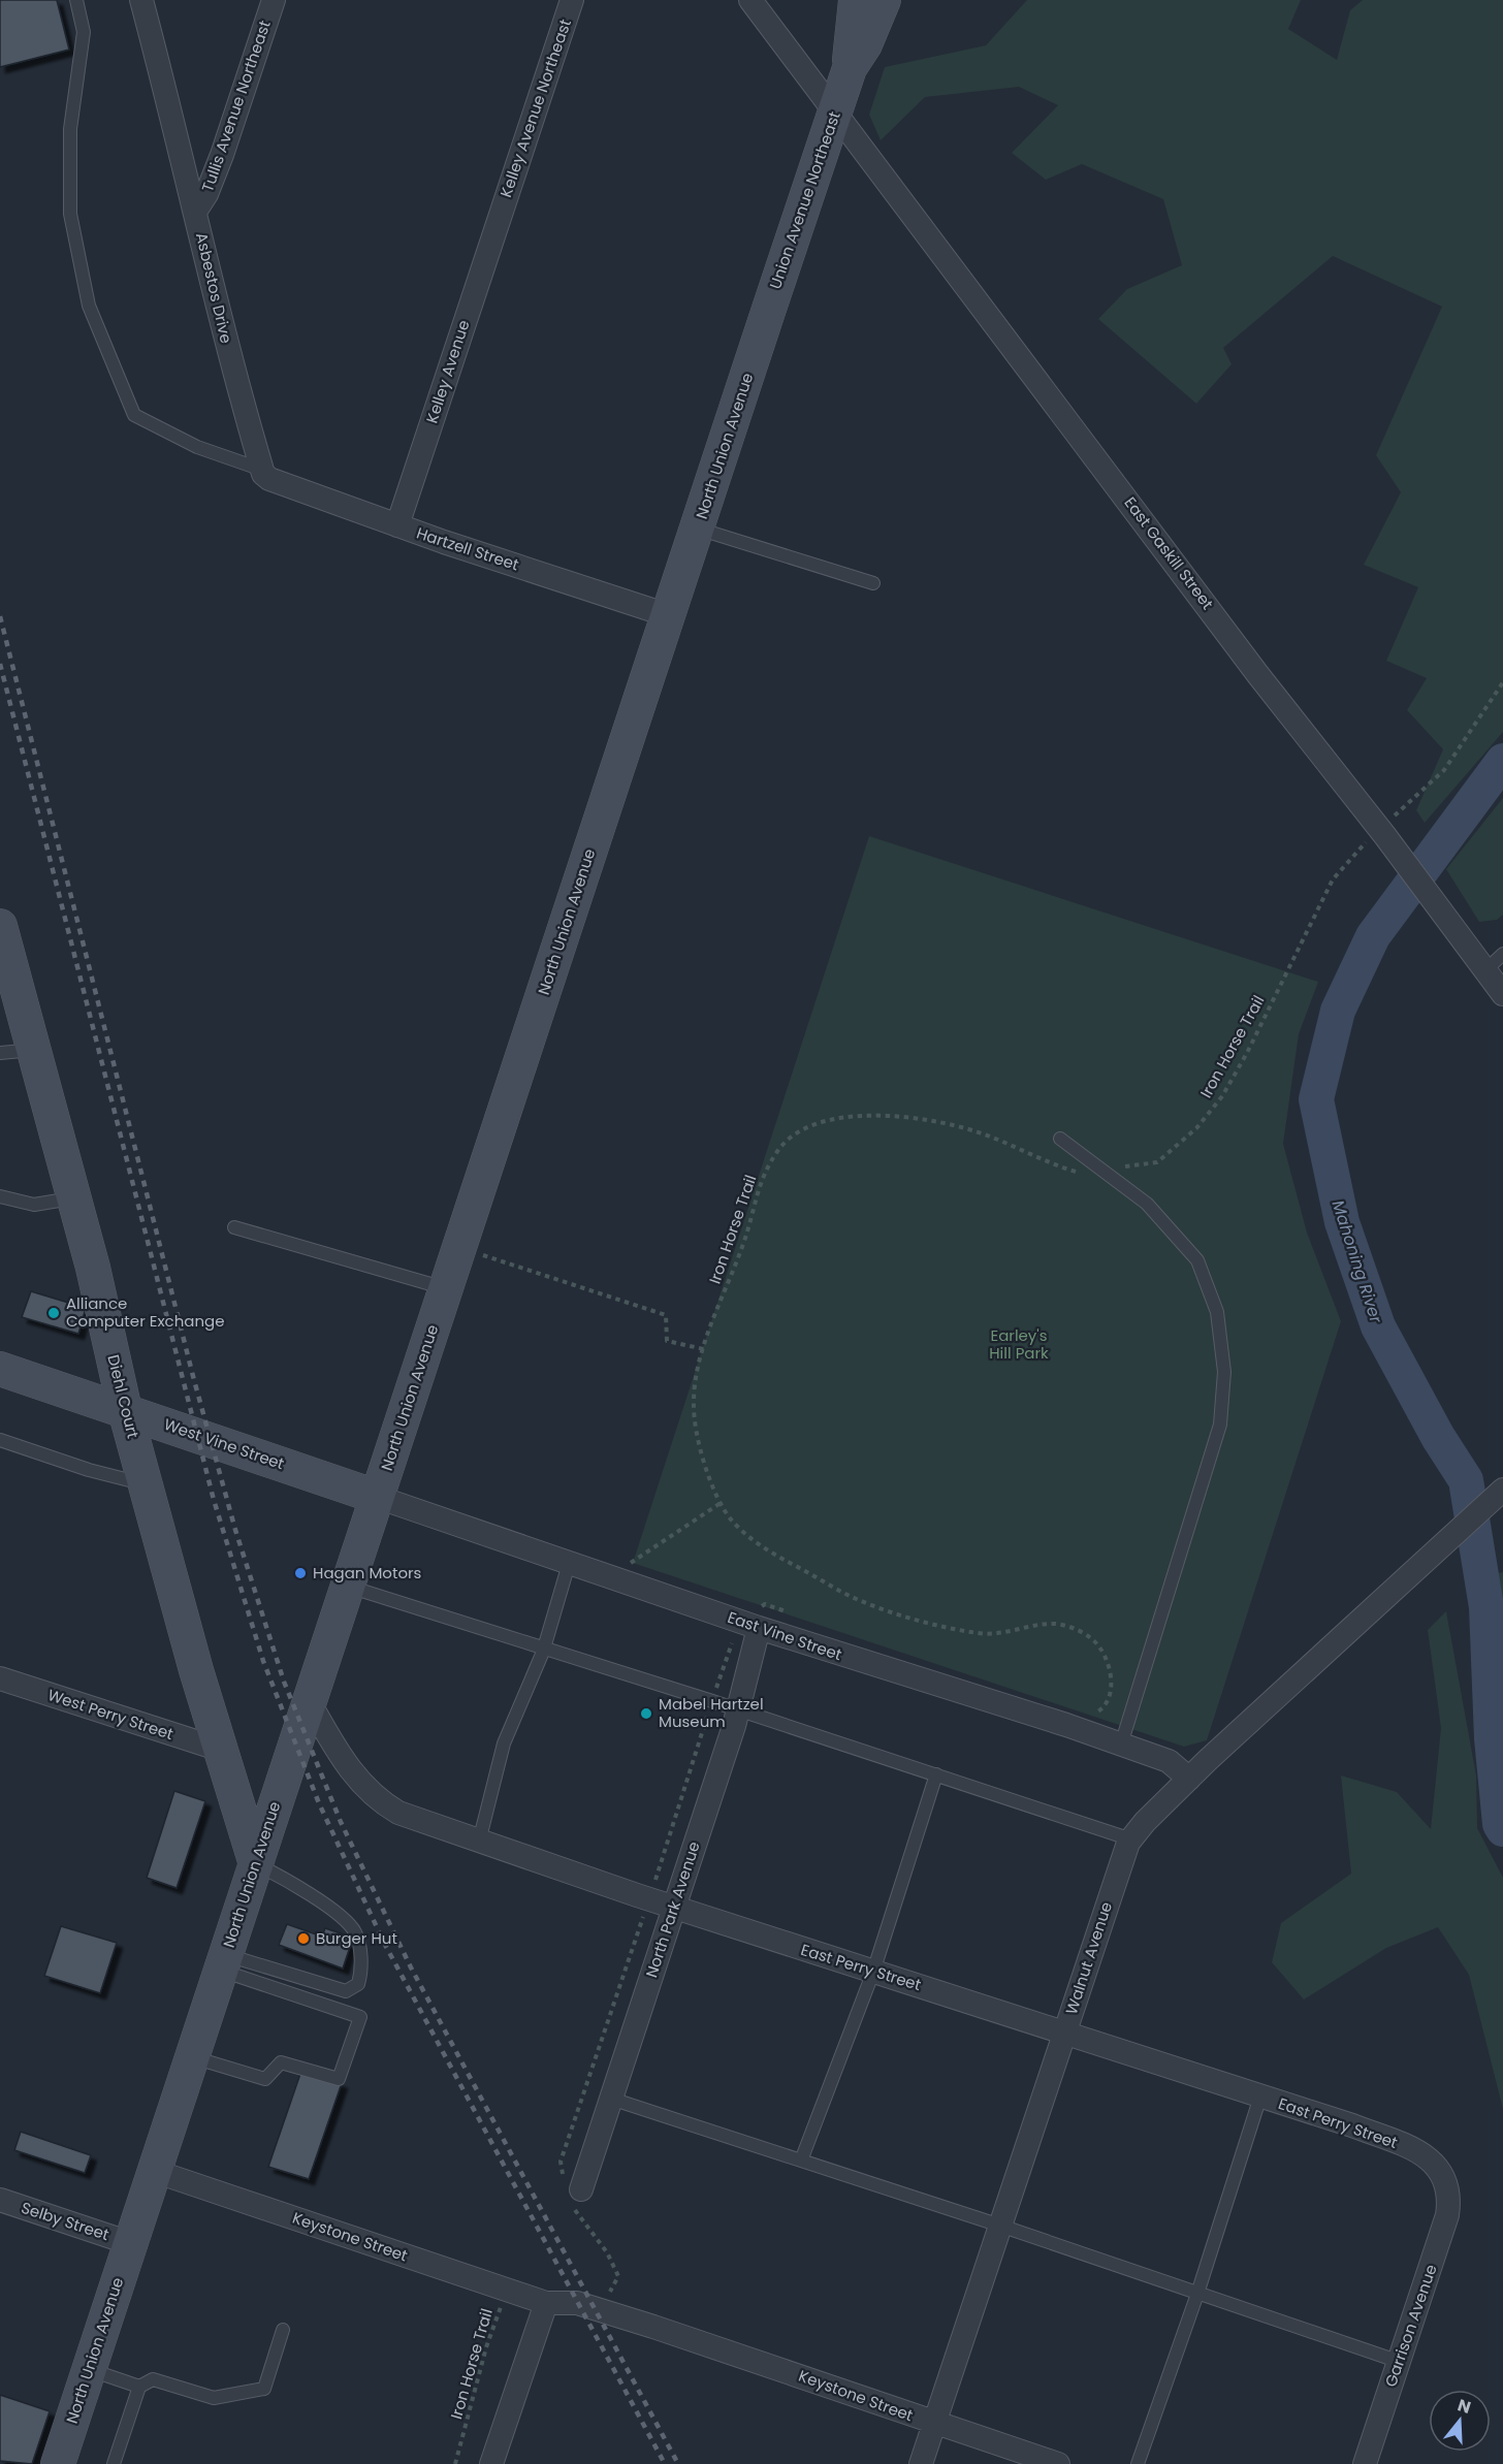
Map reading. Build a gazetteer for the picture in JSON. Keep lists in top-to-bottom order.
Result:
{
  "streets": {
    "main road": [
      "Union Avenue Northeast",
      "North Union Avenue",
      "Diehl Court",
      "West Vine Street"
    ],
    "street": [
      "Tullis Avenue Northeast",
      "Kelley Avenue Northeast",
      "Asbestos Drive",
      "Kelley Avenue",
      "Hartzell Street",
      "East Gaskill Street",
      "East Vine Street",
      "West Perry Street",
      "North Park Avenue",
      "Walnut Avenue",
      "East Perry Street",
      "Selby Street",
      "Keystone Street",
      "Garrison Avenue"
    ],
    "path": ["Iron Horse Trail"]
  },
  "crossings": [
    ["Tullis Avenue Northeast", "Asbestos Drive"],
    ["Kelley Avenue Northeast", "Kelley Avenue"],
    ["Union Avenue Northeast", "North Union Avenue"],
    ["Union Avenue Northeast", "East Gaskill Street"],
    ["Asbestos Drive", "Hartzell Street"],
    ["Kelley Avenue", "Hartzell Street"],
    ["North Union Avenue", "Hartzell Street"],
    ["North Union Avenue", "Diehl Court"],
    ["North Union Avenue", "West Vine Street"],
    ["North Union Avenue", "East Vine Street"],
    ["North Union Avenue", "East Perry Street"],
    ["North Union Avenue", "Selby Street"],
    ["North Union Avenue", "Keystone Street"],
    ["East Gaskill Street", "Iron Horse Trail"],
    ["Iron Horse Trail", "Keystone Street"],
    ["Diehl Court", "West Vine Street"],
    ["Diehl Court", "West Perry Street"],
    ["West Vine Street", "East Vine Street"],
    ["East Vine Street", "North Park Avenue"],
    ["East Vine Street", "Walnut Avenue"],
    ["North Park Avenue", "East Perry Street"],
    ["Walnut Avenue", "East Perry Street"],
    ["Walnut Avenue", "Keystone Street"],
    ["East Perry Street", "Garrison Avenue"]
  ],
  "water": ["Mahoning River"],
  "parks": ["Earley's Hill Park"],
  "places": [
    "Alliance Computer Exchange",
    "Hagan Motors",
    "Mabel Hartzel Museum",
    "Burger Hut"
  ],
  "north": "top"
}
